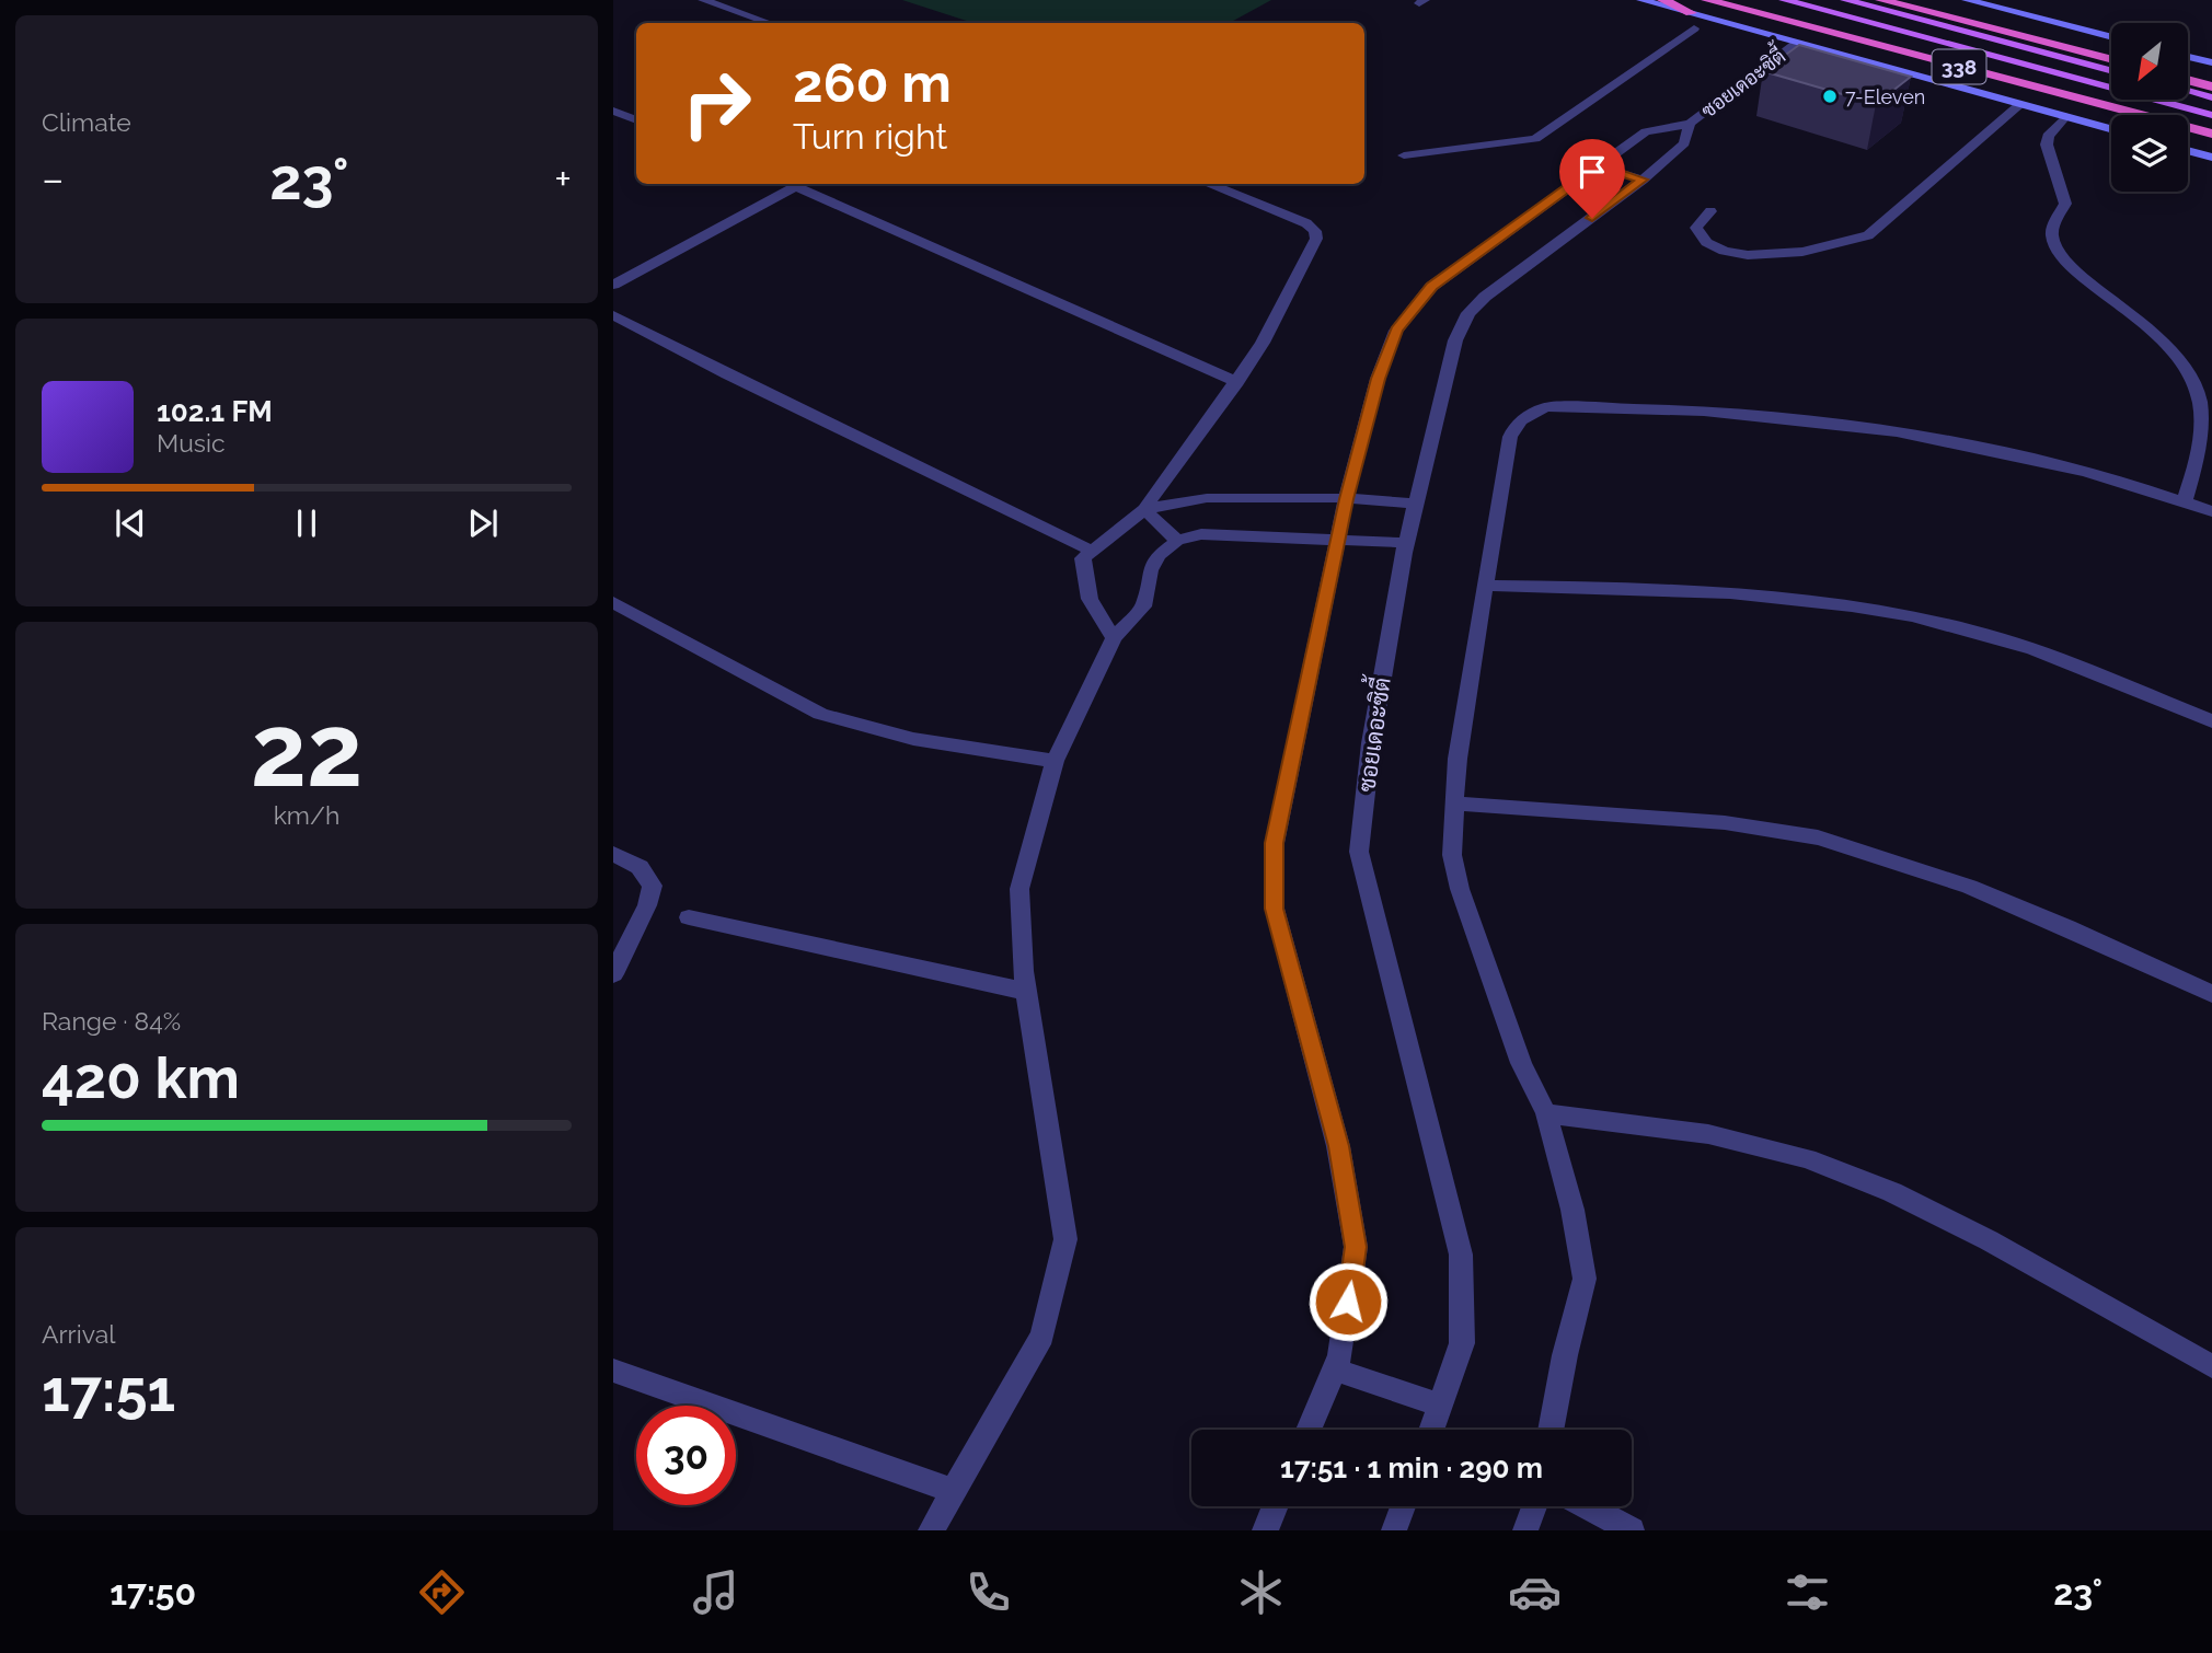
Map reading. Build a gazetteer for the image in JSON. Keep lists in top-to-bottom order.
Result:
{
  "streets": {
    "highway": ["338"],
    "street": ["ซอยเดอะซิตี้"]
  },
  "crossings": [
    ["338", "ซอยเดอะซิตี้"]
  ],
  "places": ["7-Eleven"],
  "north": "bottom left",
  "page": {
    "tile": [
      "Climate",
      ["22", "km/h"],
      ["Range · 84%", "420 km"],
      ["Arrival", "17:51"]
    ],
    "turn": ["260 m", "Turn right"],
    "heat": ["−", "23°", "+"],
    "song": ["102.1 FM", "Music"],
    "limit": "30",
    "trip": "17:51 · 1 min · 290 m",
    "tabs": ["17:50", "23°"]
  }
}
